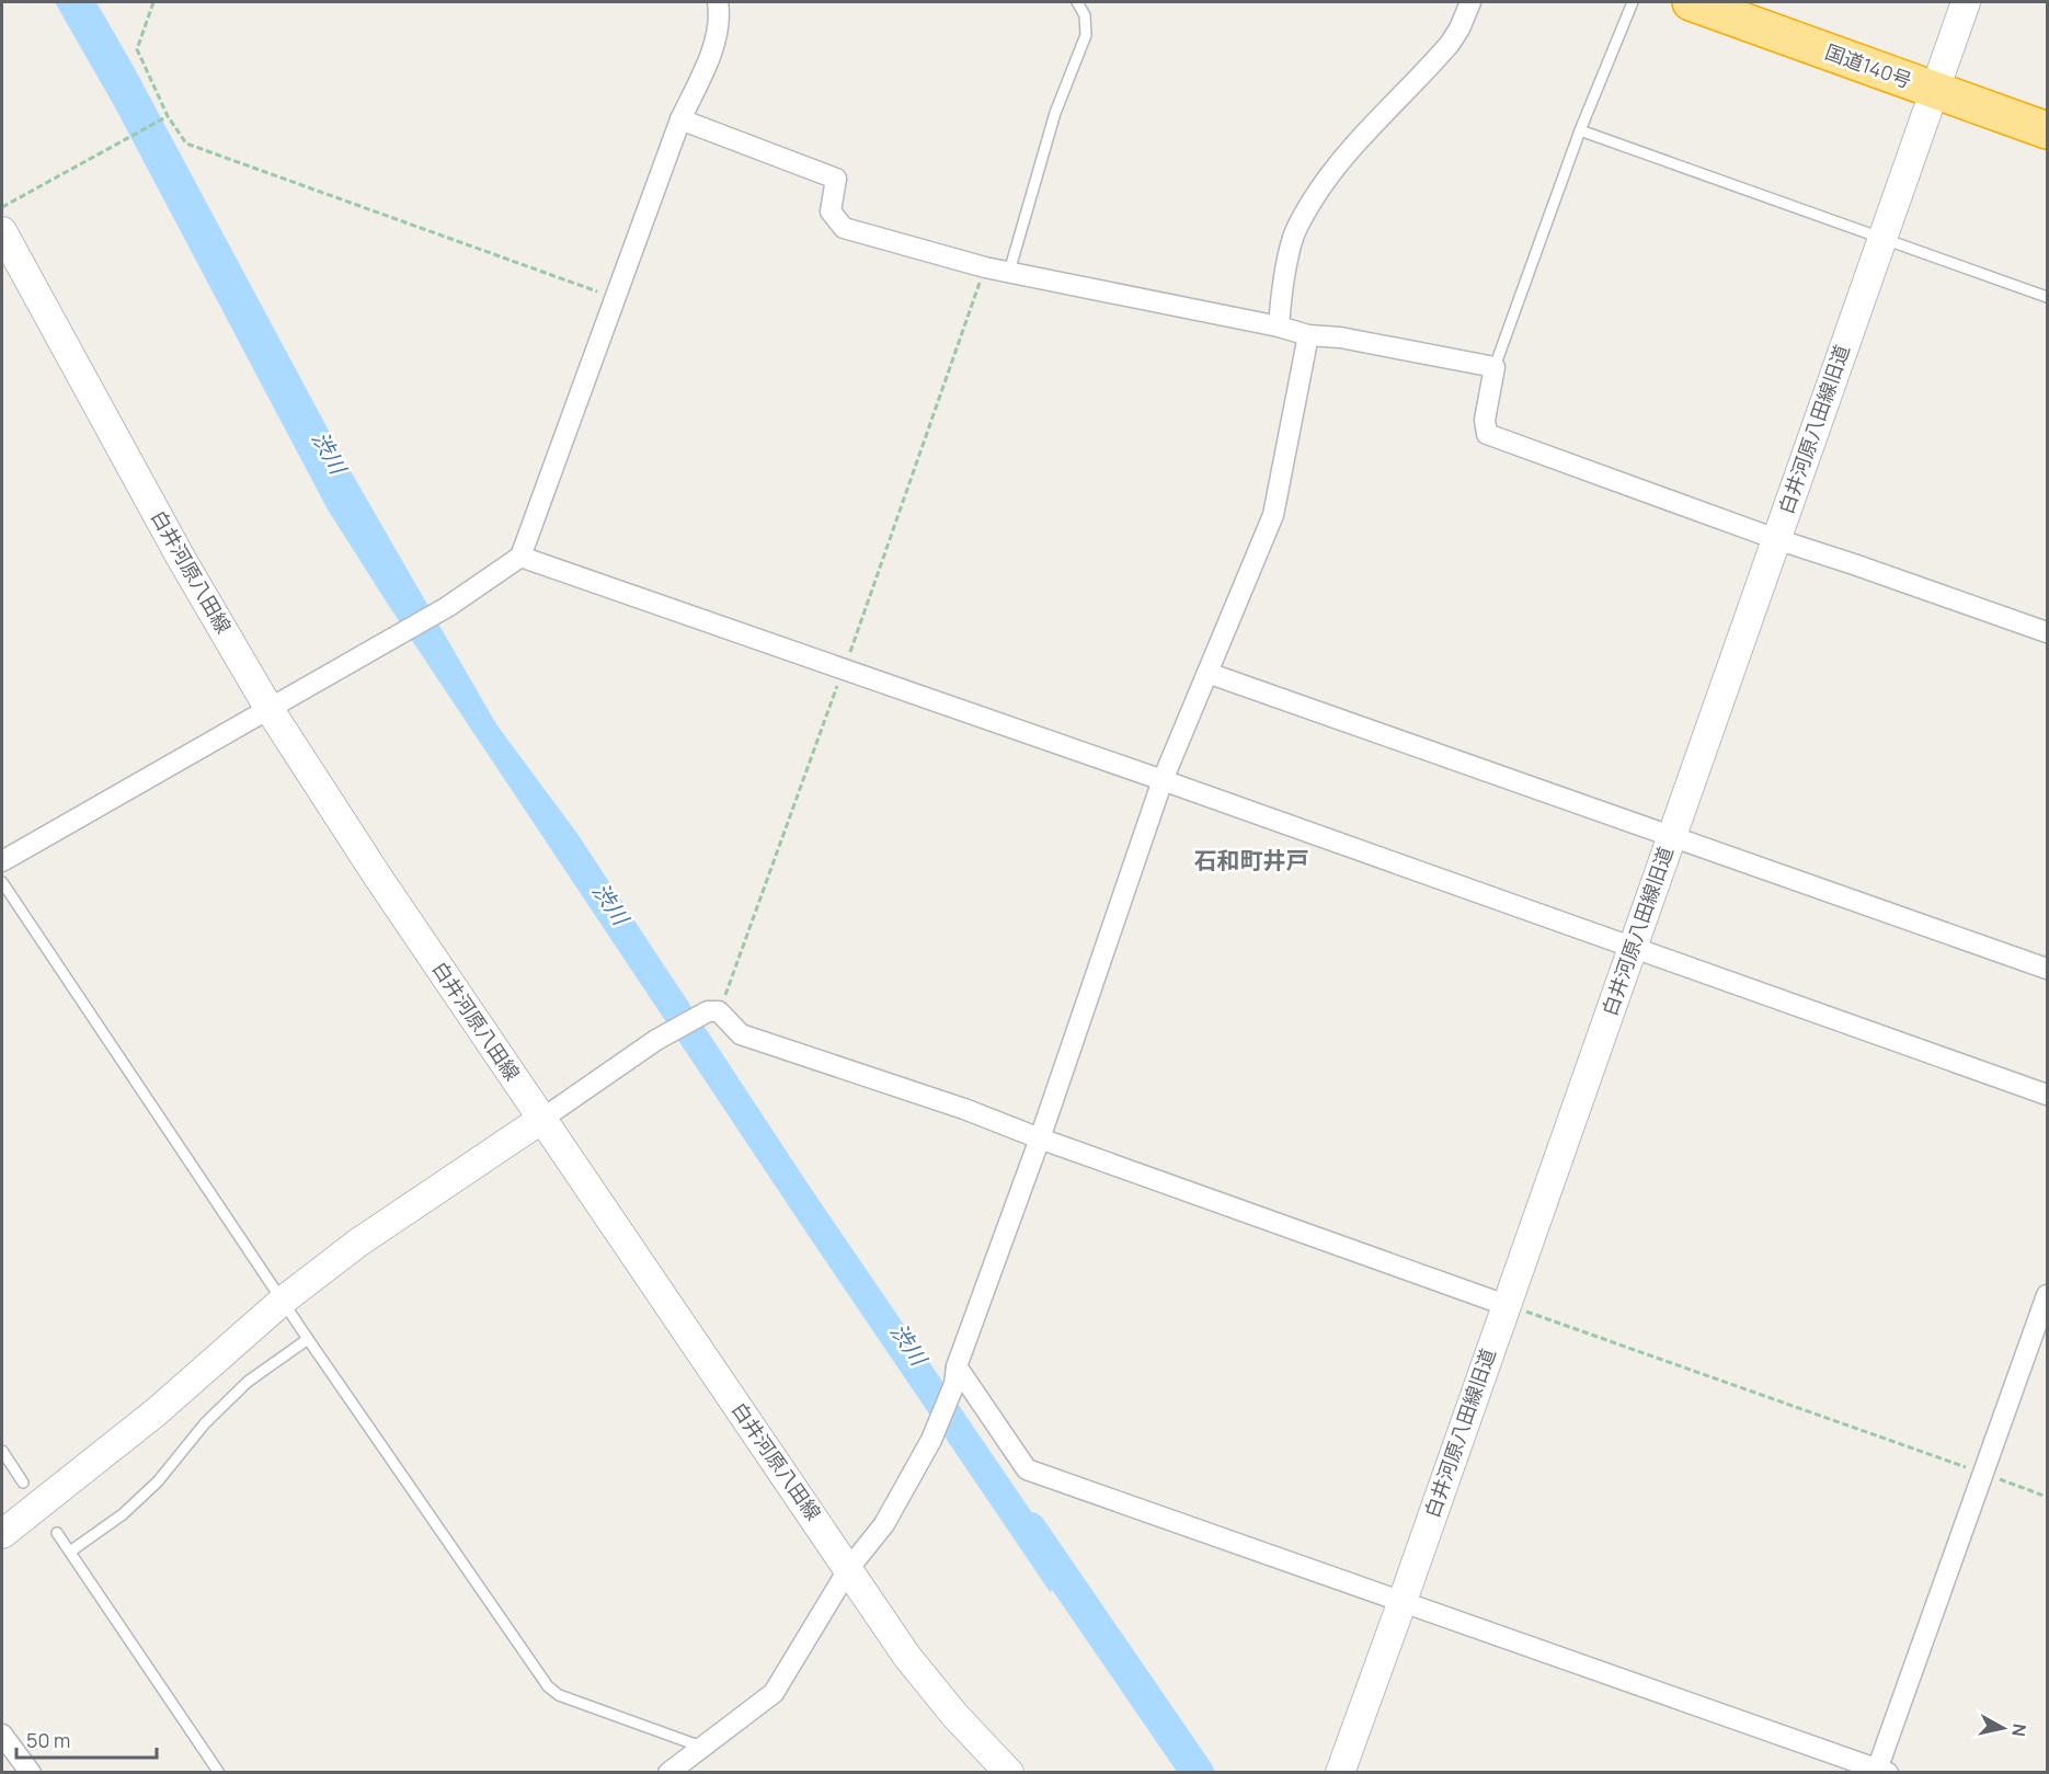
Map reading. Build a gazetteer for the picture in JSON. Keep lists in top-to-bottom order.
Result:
{
  "streets": {
    "highway": ["国道140号"],
    "street": ["白井河原八田線旧道", "白井河原八田線"]
  },
  "crossings": [
    ["国道140号", "白井河原八田線旧道"]
  ],
  "districts": ["石和町井戸"],
  "water": ["渋川"],
  "scale_bar": "50 m",
  "north": "right"
}
